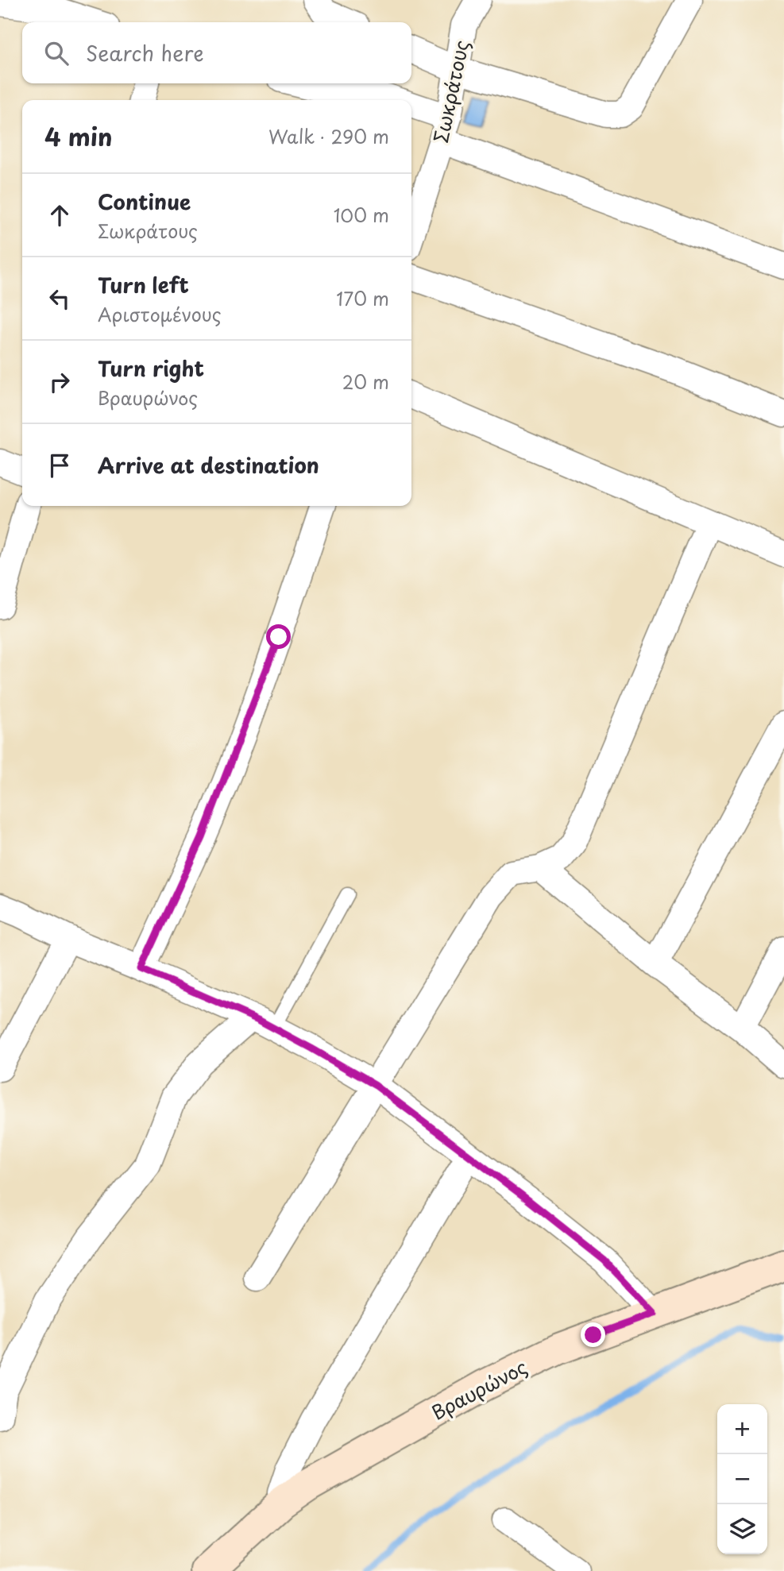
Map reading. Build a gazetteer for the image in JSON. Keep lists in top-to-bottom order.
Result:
{
  "streets": {
    "main road": ["Βραυρώνος"],
    "street": ["Σωκράτους"]
  },
  "page": {
    "search": "Search here",
    "heading": ["4 min", "Walk · 290 m"],
    "list": [
      ["Continue", "Σωκράτους", "100 m"],
      ["Turn left", "Αριστομένους", "170 m"],
      ["Turn right", "Βραυρώνος", "20 m"],
      "Arrive at destination"
    ],
    "map_buttons": ["+", "−"]
  }
}
